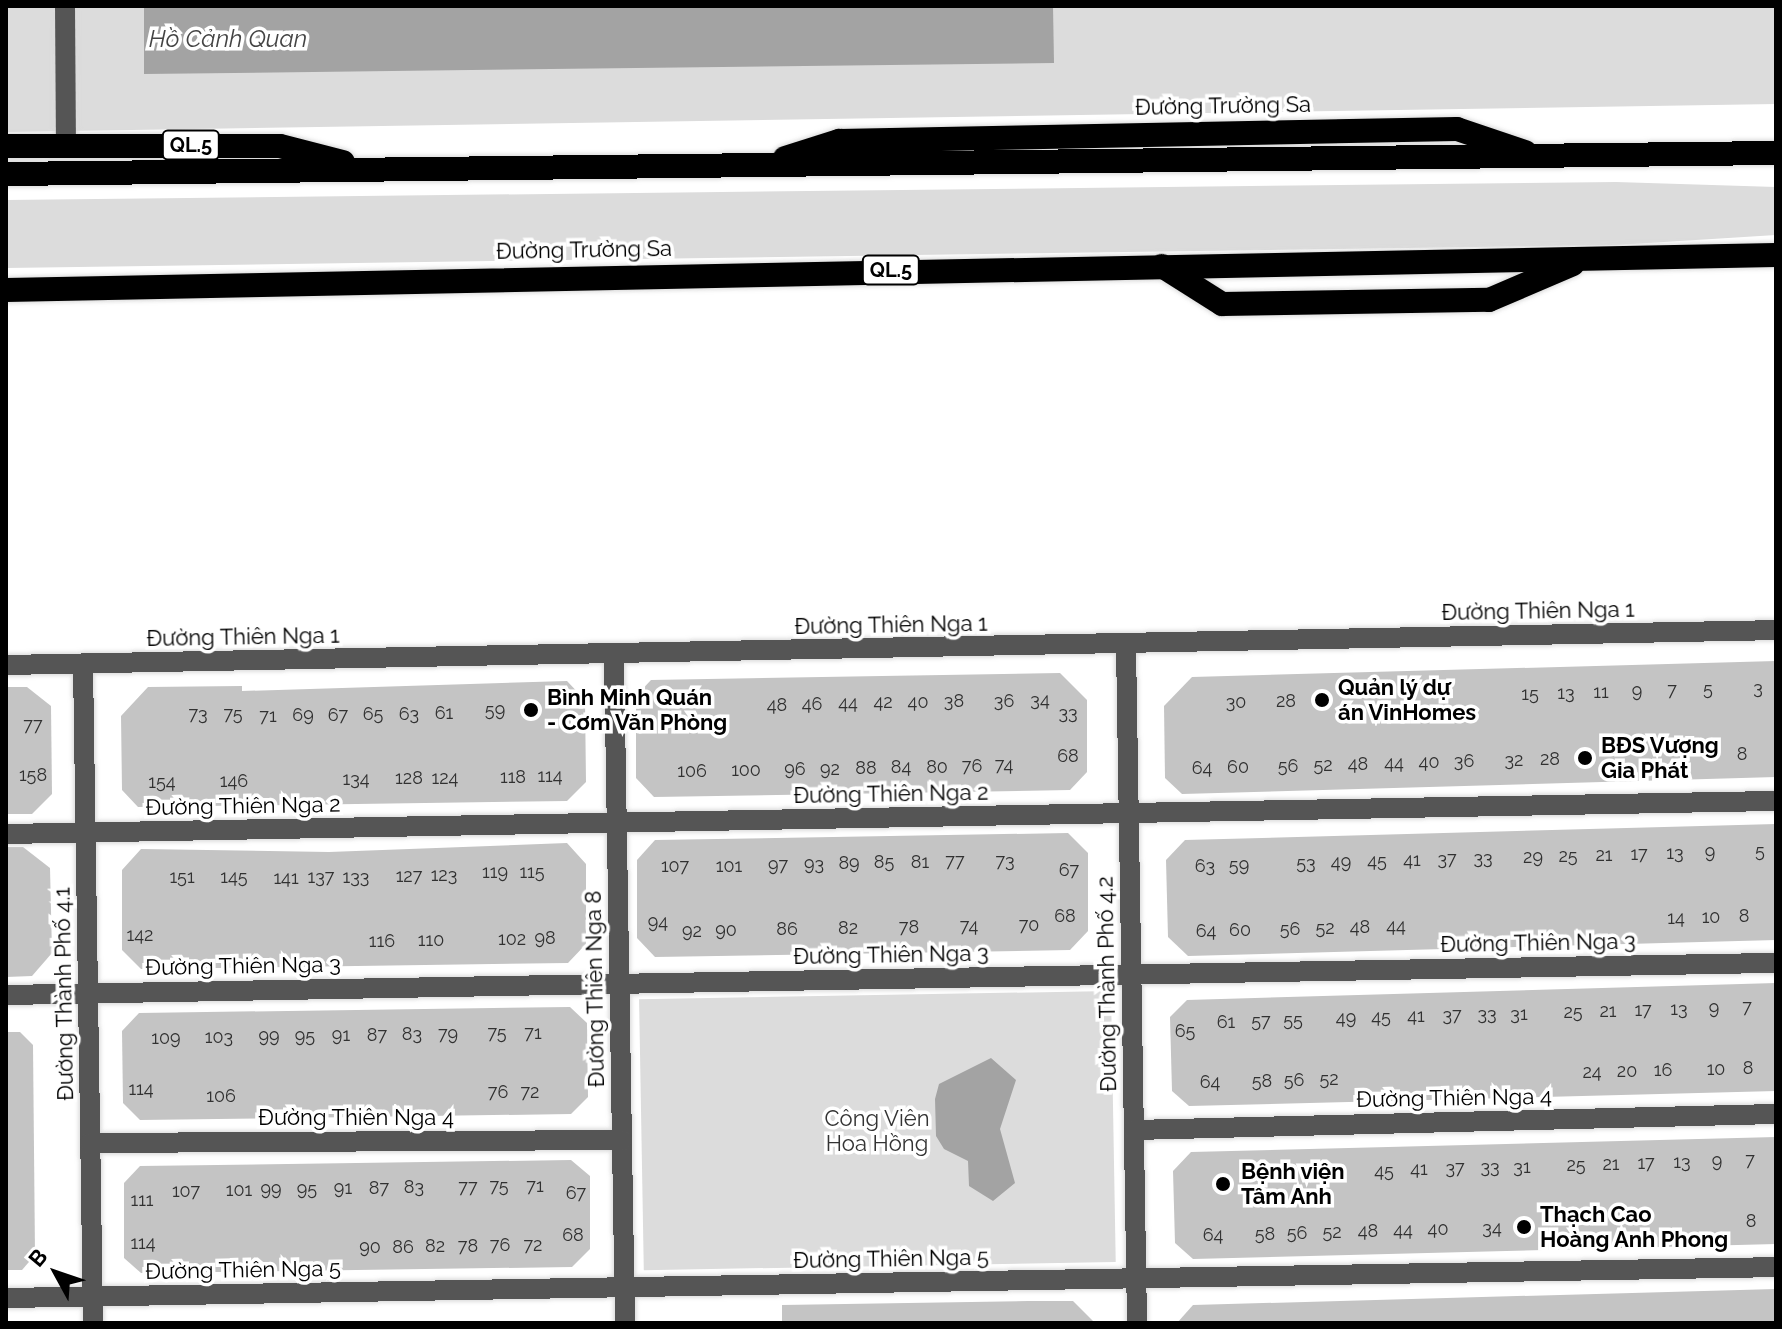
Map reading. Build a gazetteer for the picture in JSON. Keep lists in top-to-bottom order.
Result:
{
  "streets": {
    "highway": ["Đường Trường Sa", "QL.5"],
    "street": [
      "Đường Thiên Nga 1",
      "Đường Thiên Nga 2",
      "Đường Thiên Nga 3",
      "Đường Thành Phố 4.2",
      "Đường Thiên Nga 8",
      "Đường Thành Phố 4.1",
      "Đường Thiên Nga 4",
      "Đường Thiên Nga 5"
    ]
  },
  "crossings": [
    ["Đường Thiên Nga 1", "Đường Thành Phố 4.2"],
    ["Đường Thiên Nga 1", "Đường Thiên Nga 8"],
    ["Đường Thiên Nga 1", "Đường Thành Phố 4.1"],
    ["Đường Thiên Nga 2", "Đường Thành Phố 4.2"],
    ["Đường Thiên Nga 2", "Đường Thiên Nga 8"],
    ["Đường Thiên Nga 2", "Đường Thành Phố 4.1"],
    ["Đường Thiên Nga 3", "Đường Thành Phố 4.2"],
    ["Đường Thiên Nga 3", "Đường Thiên Nga 8"],
    ["Đường Thiên Nga 3", "Đường Thành Phố 4.1"],
    ["Đường Thành Phố 4.2", "Đường Thiên Nga 4"],
    ["Đường Thành Phố 4.2", "Đường Thiên Nga 5"],
    ["Đường Thiên Nga 8", "Đường Thiên Nga 4"],
    ["Đường Thiên Nga 8", "Đường Thiên Nga 5"],
    ["Đường Thành Phố 4.1", "Đường Thiên Nga 4"],
    ["Đường Thành Phố 4.1", "Đường Thiên Nga 5"]
  ],
  "water": ["Hồ Cảnh Quan"],
  "parks": ["Công Viên Hoa Hồng"],
  "places": [
    "Quản lý dự án VinHomes",
    "Bình Minh Quán - Cơm Văn Phòng",
    "BĐS Vượng Gia Phát",
    "Bệnh viện Tâm Anh",
    "Thạch Cao Hoàng Anh Phong"
  ],
  "house_numbers": [
    "3",
    "5",
    "7",
    "9",
    "11",
    "13",
    "15",
    "34",
    "38",
    "36",
    "28",
    "42",
    "40",
    "30",
    "44",
    "46",
    "48",
    "59",
    "61",
    "33",
    "73",
    "75",
    "65",
    "63",
    "69",
    "67",
    "71",
    "77",
    "8",
    "68",
    "28",
    "32",
    "36",
    "40",
    "44",
    "48",
    "74",
    "52",
    "76",
    "56",
    "84",
    "80",
    "60",
    "88",
    "64",
    "96",
    "92",
    "100",
    "106",
    "158",
    "114",
    "118",
    "128",
    "124",
    "134",
    "146",
    "154",
    "5",
    "9",
    "13",
    "17",
    "21",
    "25",
    "29",
    "33",
    "37",
    "41",
    "77",
    "73",
    "45",
    "85",
    "81",
    "49",
    "89",
    "53",
    "93",
    "97",
    "59",
    "107",
    "101",
    "63",
    "67",
    "119",
    "115",
    "123",
    "127",
    "151",
    "145",
    "137",
    "133",
    "141",
    "68",
    "8",
    "10",
    "14",
    "94",
    "70",
    "74",
    "44",
    "78",
    "48",
    "82",
    "52",
    "86",
    "56",
    "90",
    "60",
    "92",
    "64",
    "142",
    "98",
    "102",
    "110",
    "116",
    "7",
    "9",
    "13",
    "17",
    "21",
    "25",
    "33",
    "31",
    "37",
    "41",
    "45",
    "49",
    "55",
    "57",
    "61",
    "65",
    "75",
    "71",
    "83",
    "79",
    "91",
    "87",
    "99",
    "95",
    "103",
    "109",
    "8",
    "10",
    "16",
    "20",
    "24",
    "52",
    "56",
    "58",
    "64",
    "114",
    "76",
    "72",
    "106",
    "7",
    "9",
    "13",
    "17",
    "21",
    "25",
    "33",
    "31",
    "37",
    "41",
    "45",
    "75",
    "71",
    "83",
    "77",
    "91",
    "87",
    "99",
    "95",
    "101",
    "107",
    "67",
    "111",
    "8",
    "34",
    "40",
    "44",
    "48",
    "52",
    "56",
    "58",
    "68",
    "64",
    "114",
    "76",
    "72",
    "82",
    "78",
    "90",
    "86"
  ],
  "north": "top left"
}
